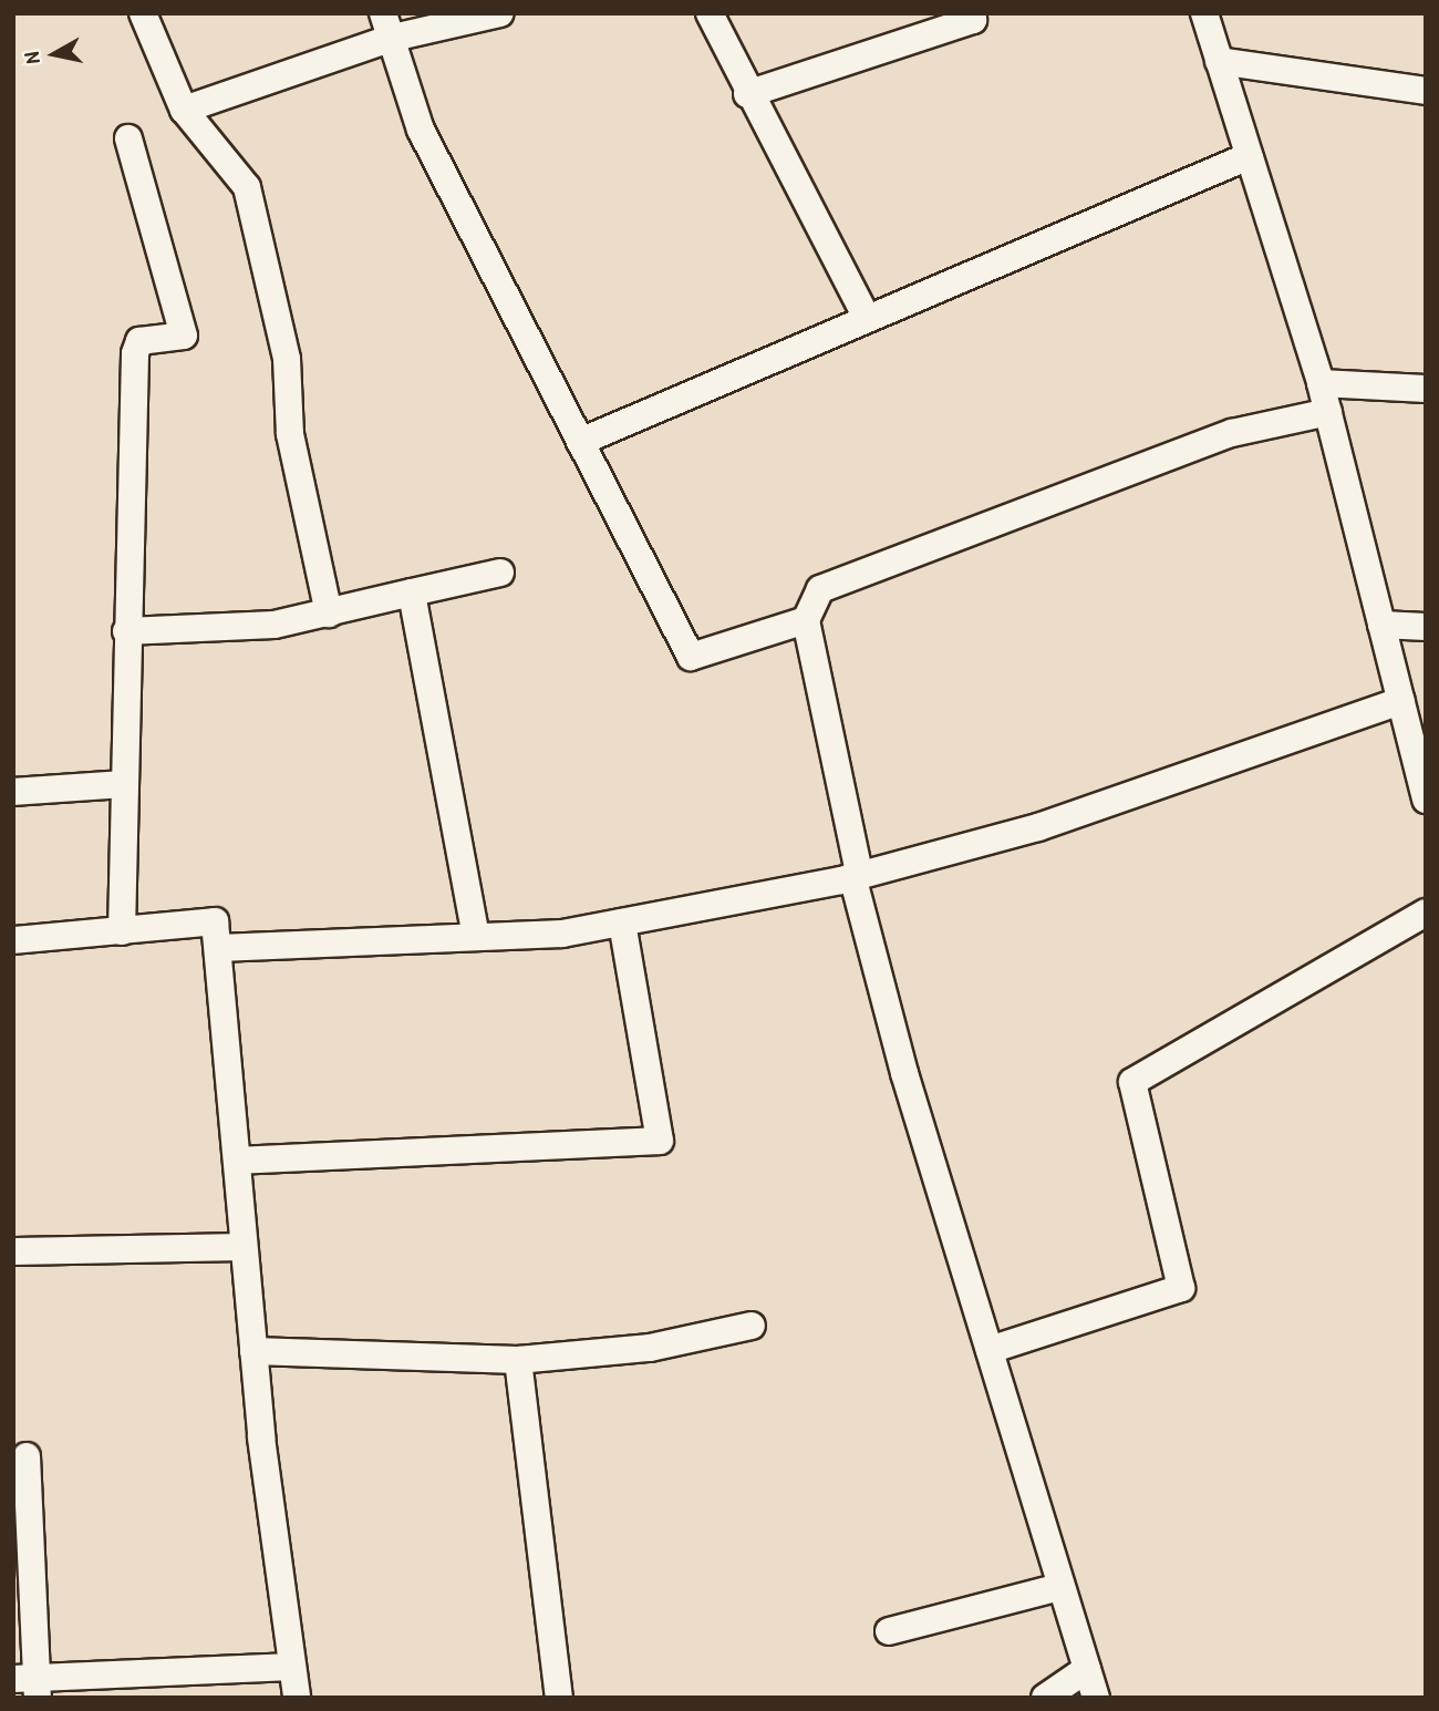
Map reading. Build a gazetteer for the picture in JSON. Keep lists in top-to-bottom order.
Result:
{
  "north": "left"
}
